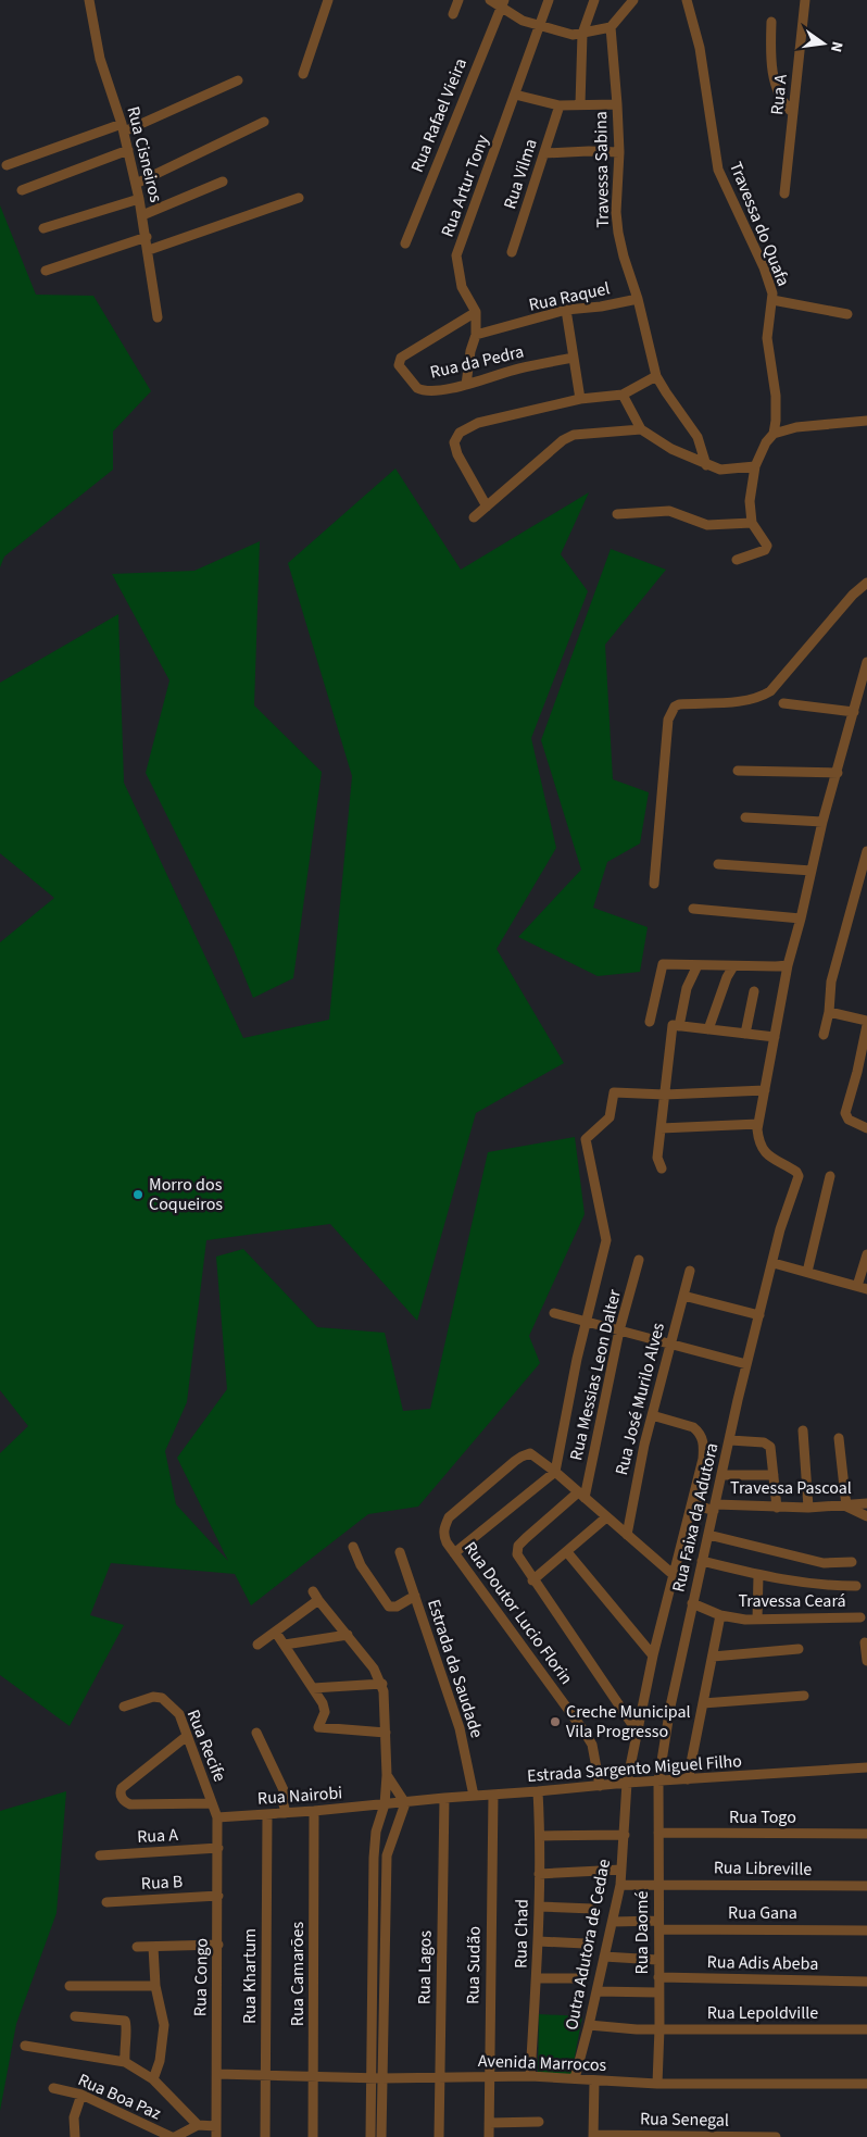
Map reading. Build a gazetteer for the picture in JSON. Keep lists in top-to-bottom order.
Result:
{
  "streets": {
    "street": [
      "Rua A",
      "Rua Rafael Vieira",
      "Rua Cisneiros",
      "Travessa Sabina",
      "Rua Vilma",
      "Rua Artur Tony",
      "Travessa do Quafa",
      "Rua Raquel",
      "Rua da Pedra",
      "Rua Messias Leon Dalter",
      "Rua José Murilo Alves",
      "Travessa Pascoal",
      "Rua Faixa da Adutora",
      "Travessa Ceará",
      "Rua Doutor Lucio Florin",
      "Estrada da Saudade",
      "Rua Recife",
      "Estrada Sargento Miguel Filho",
      "Rua Nairobi",
      "Rua Togo",
      "Rua Libreville",
      "Rua B",
      "Rua Gana",
      "Rua Daomé",
      "Rua Chad",
      "Outra Adutora de Cedae",
      "Rua Adis Abeba",
      "Rua Sudão",
      "Rua Lagos",
      "Rua Camarões",
      "Rua Khartum",
      "Rua Congo",
      "Rua Lepoldville",
      "Avenida Marrocos",
      "Rua Boa Paz",
      "Rua Senegal"
    ]
  },
  "crossings": [
    ["Rua A", "Rua Congo"],
    ["Travessa Sabina", "Rua Raquel"],
    ["Rua Artur Tony", "Rua Raquel"],
    ["Rua Artur Tony", "Rua da Pedra"],
    ["Rua José Murilo Alves", "Rua Faixa da Adutora"],
    ["Travessa Pascoal", "Rua Faixa da Adutora"],
    ["Rua Faixa da Adutora", "Travessa Ceará"],
    ["Rua Faixa da Adutora", "Estrada Sargento Miguel Filho"],
    ["Rua Faixa da Adutora", "Rua Daomé"],
    ["Rua Faixa da Adutora", "Outra Adutora de Cedae"],
    ["Rua Doutor Lucio Florin", "Estrada Sargento Miguel Filho"],
    ["Estrada da Saudade", "Estrada Sargento Miguel Filho"],
    ["Rua Recife", "Rua Nairobi"],
    ["Rua Recife", "Rua Congo"],
    ["Estrada Sargento Miguel Filho", "Rua Nairobi"],
    ["Estrada Sargento Miguel Filho", "Rua Daomé"],
    ["Estrada Sargento Miguel Filho", "Rua Chad"],
    ["Estrada Sargento Miguel Filho", "Outra Adutora de Cedae"],
    ["Estrada Sargento Miguel Filho", "Rua Sudão"],
    ["Estrada Sargento Miguel Filho", "Rua Lagos"],
    ["Rua Nairobi", "Rua Camarões"],
    ["Rua Nairobi", "Rua Khartum"],
    ["Rua Nairobi", "Rua Congo"],
    ["Rua Togo", "Rua Daomé"],
    ["Rua Libreville", "Rua Daomé"],
    ["Rua Libreville", "Outra Adutora de Cedae"],
    ["Rua B", "Rua Congo"],
    ["Rua Gana", "Rua Daomé"],
    ["Rua Gana", "Outra Adutora de Cedae"],
    ["Rua Daomé", "Rua Adis Abeba"],
    ["Rua Daomé", "Rua Lepoldville"],
    ["Rua Daomé", "Avenida Marrocos"],
    ["Rua Chad", "Avenida Marrocos"],
    ["Outra Adutora de Cedae", "Rua Lepoldville"],
    ["Outra Adutora de Cedae", "Avenida Marrocos"],
    ["Rua Sudão", "Avenida Marrocos"],
    ["Rua Lagos", "Avenida Marrocos"],
    ["Rua Camarões", "Avenida Marrocos"],
    ["Rua Khartum", "Avenida Marrocos"],
    ["Rua Congo", "Avenida Marrocos"]
  ],
  "places": ["Morro dos Coqueiros", "Creche Municipal Vila Progresso"],
  "north": "right"
}
